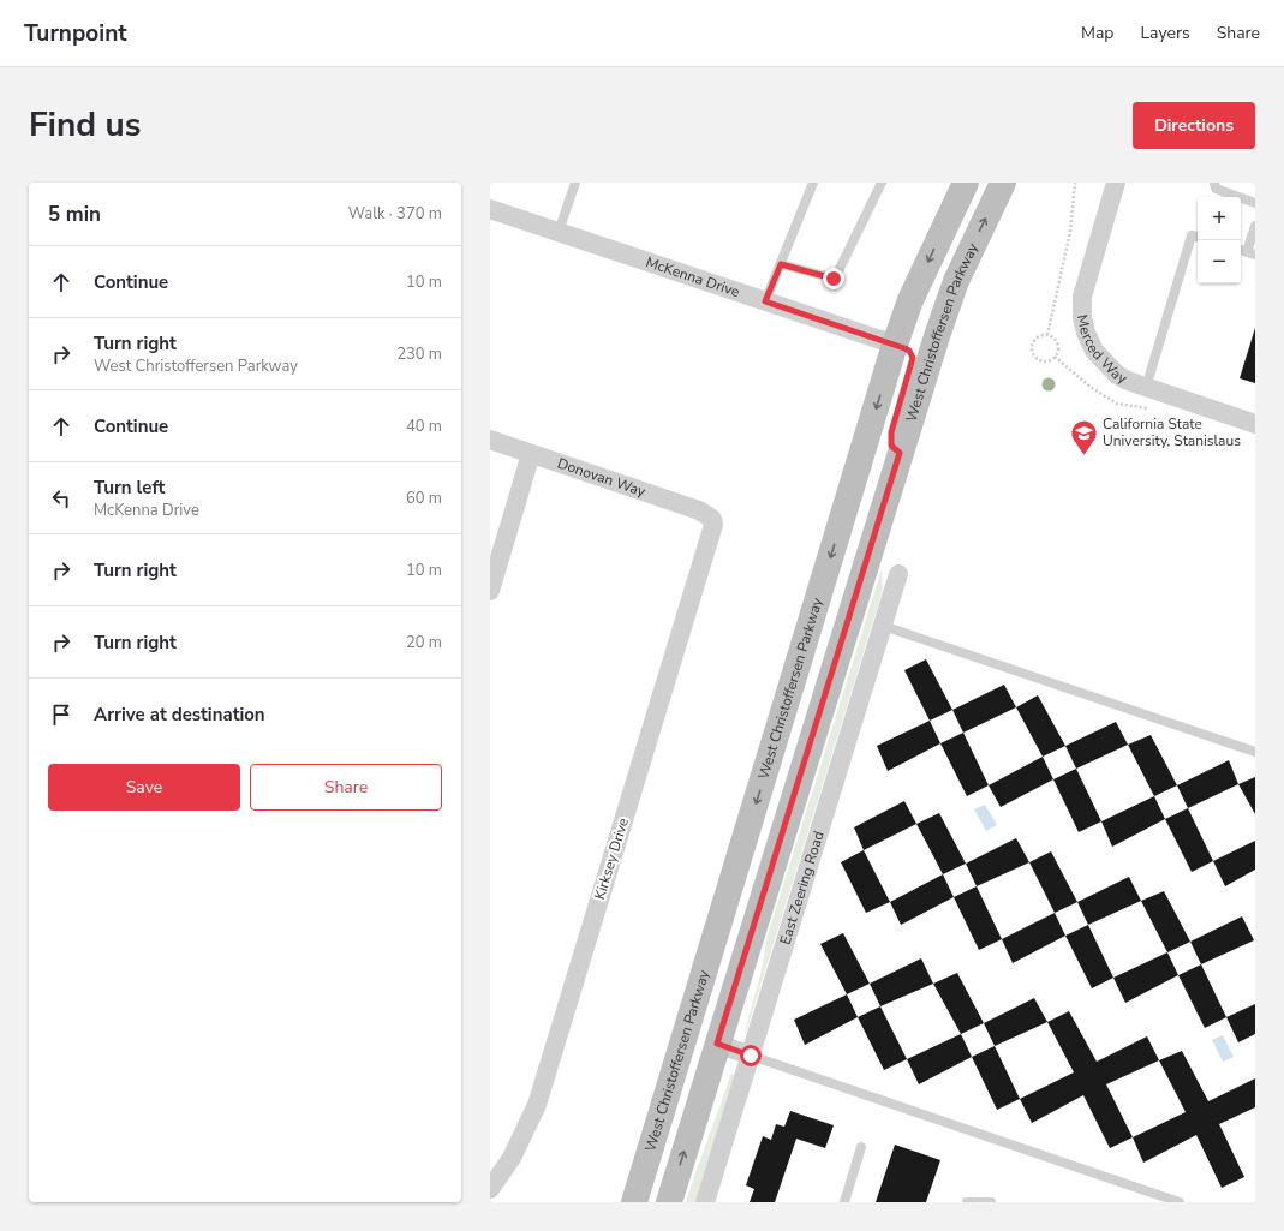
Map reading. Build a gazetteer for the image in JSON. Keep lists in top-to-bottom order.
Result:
{
  "streets": {
    "street": [
      "McKenna Drive",
      "West Christoffersen Parkway",
      "Merced Way",
      "Donovan Way",
      "Kirksey Drive",
      "East Zeering Road"
    ]
  },
  "crossings": [
    ["McKenna Drive", "West Christoffersen Parkway"],
    ["Donovan Way", "Kirksey Drive"]
  ],
  "places": {
    "school or university": ["California State University, Stanislaus"]
  },
  "page": {
    "header": "Turnpoint",
    "nav": ["Map", "Layers", "Share"],
    "title": "Find us",
    "buttons": [
      "Directions",
      ["Save", "Share"]
    ],
    "heading": ["5 min", "Walk · 370 m"],
    "map_buttons": ["+", "−"],
    "list": [
      ["Continue", "10 m"],
      ["Turn right", "West Christoffersen Parkway", "230 m"],
      ["Continue", "40 m"],
      ["Turn left", "McKenna Drive", "60 m"],
      ["Turn right", "10 m"],
      ["Turn right", "20 m"],
      "Arrive at destination"
    ]
  }
}
